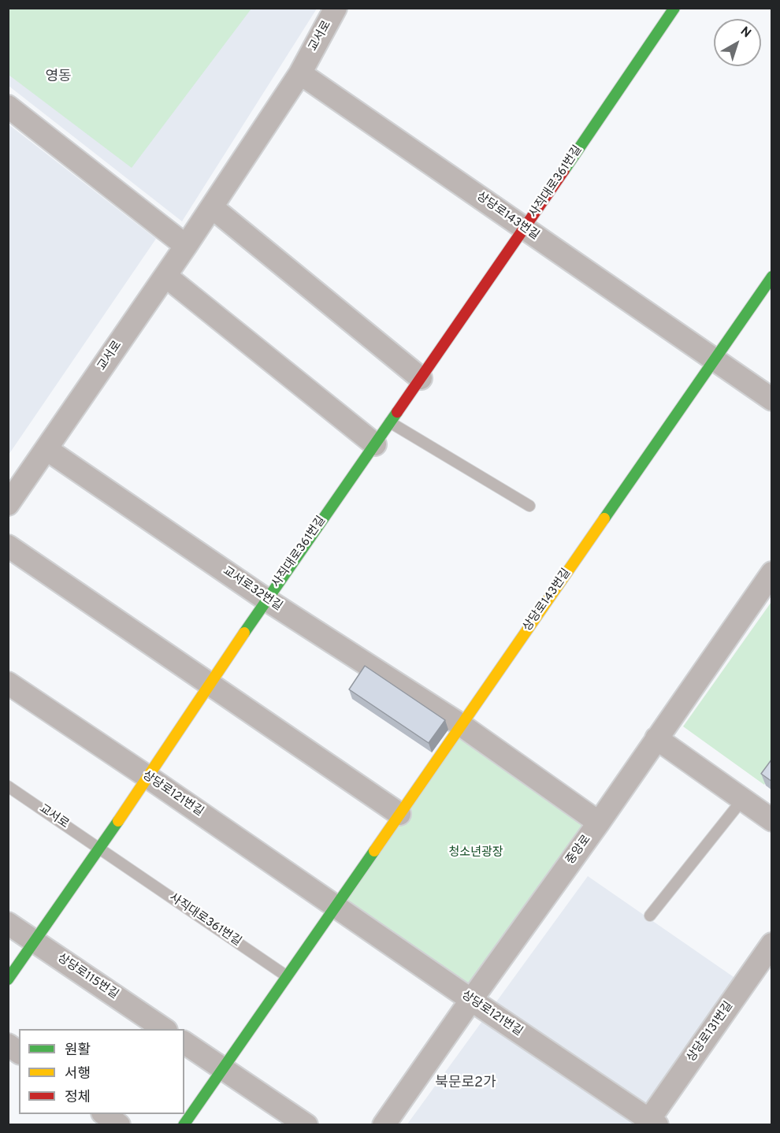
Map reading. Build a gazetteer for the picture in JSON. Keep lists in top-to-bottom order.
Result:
{
  "streets": {
    "street": [
      "교서로",
      "사직대로361번길",
      "상당로143번길",
      "교서로32번길",
      "상당로121번길",
      "중앙로",
      "상당로115번길",
      "상당로131번길"
    ]
  },
  "crossings": [
    ["교서로", "사직대로361번길"],
    ["교서로", "상당로143번길"],
    ["교서로", "교서로32번길"],
    ["사직대로361번길", "상당로143번길"],
    ["사직대로361번길", "교서로32번길"],
    ["사직대로361번길", "상당로121번길"],
    ["사직대로361번길", "상당로115번길"],
    ["상당로143번길", "교서로32번길"],
    ["교서로32번길", "중앙로"],
    ["상당로121번길", "중앙로"],
    ["상당로121번길", "상당로131번길"]
  ],
  "districts": ["영동", "북문로2가"],
  "parks": ["청소년광장"],
  "legend": ["원활", "서행", "정체"],
  "north": "top right"
}
